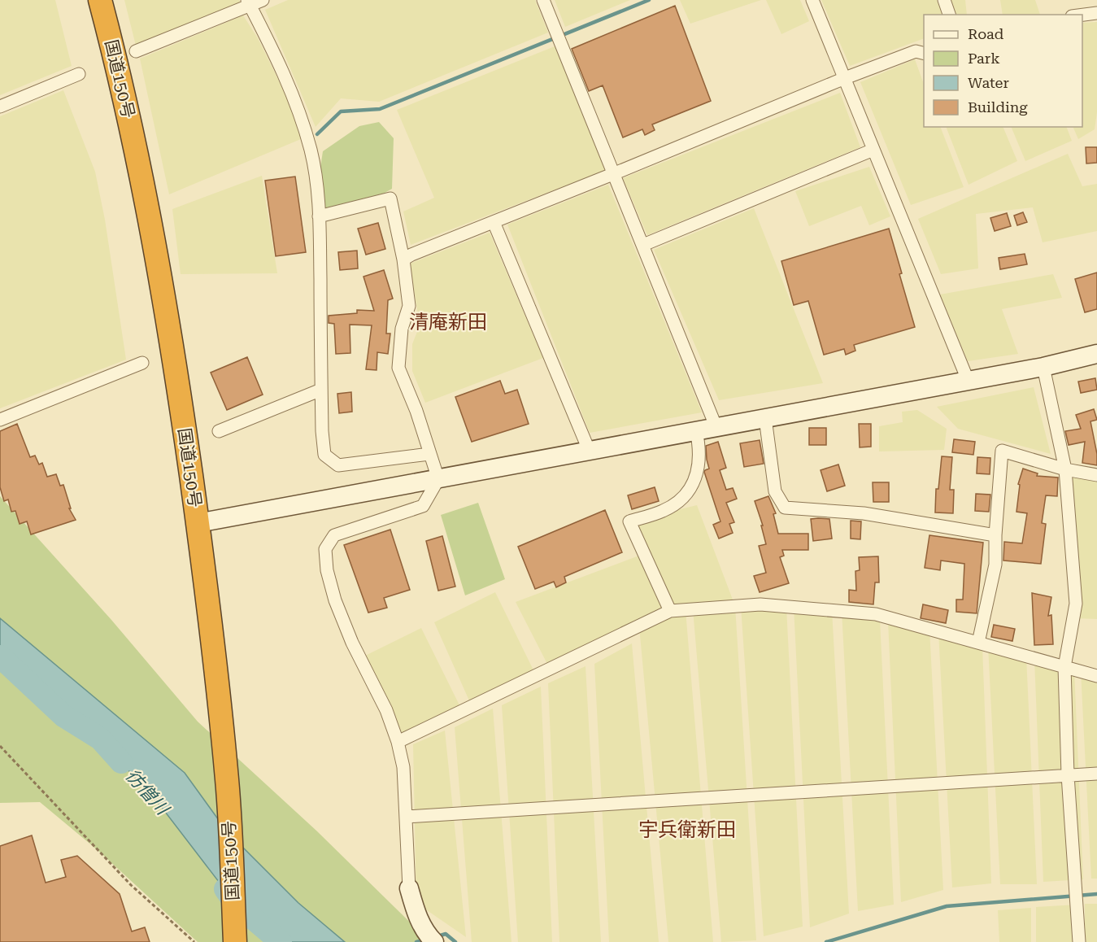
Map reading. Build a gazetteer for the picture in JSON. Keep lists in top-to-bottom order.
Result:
{
  "streets": {
    "highway": ["国道150号"]
  },
  "districts": ["清庵新田", "宇兵衛新田"],
  "water": ["彷僧川"],
  "legend": [
    "Road",
    "Park",
    "Water",
    "Building"
  ]
}
